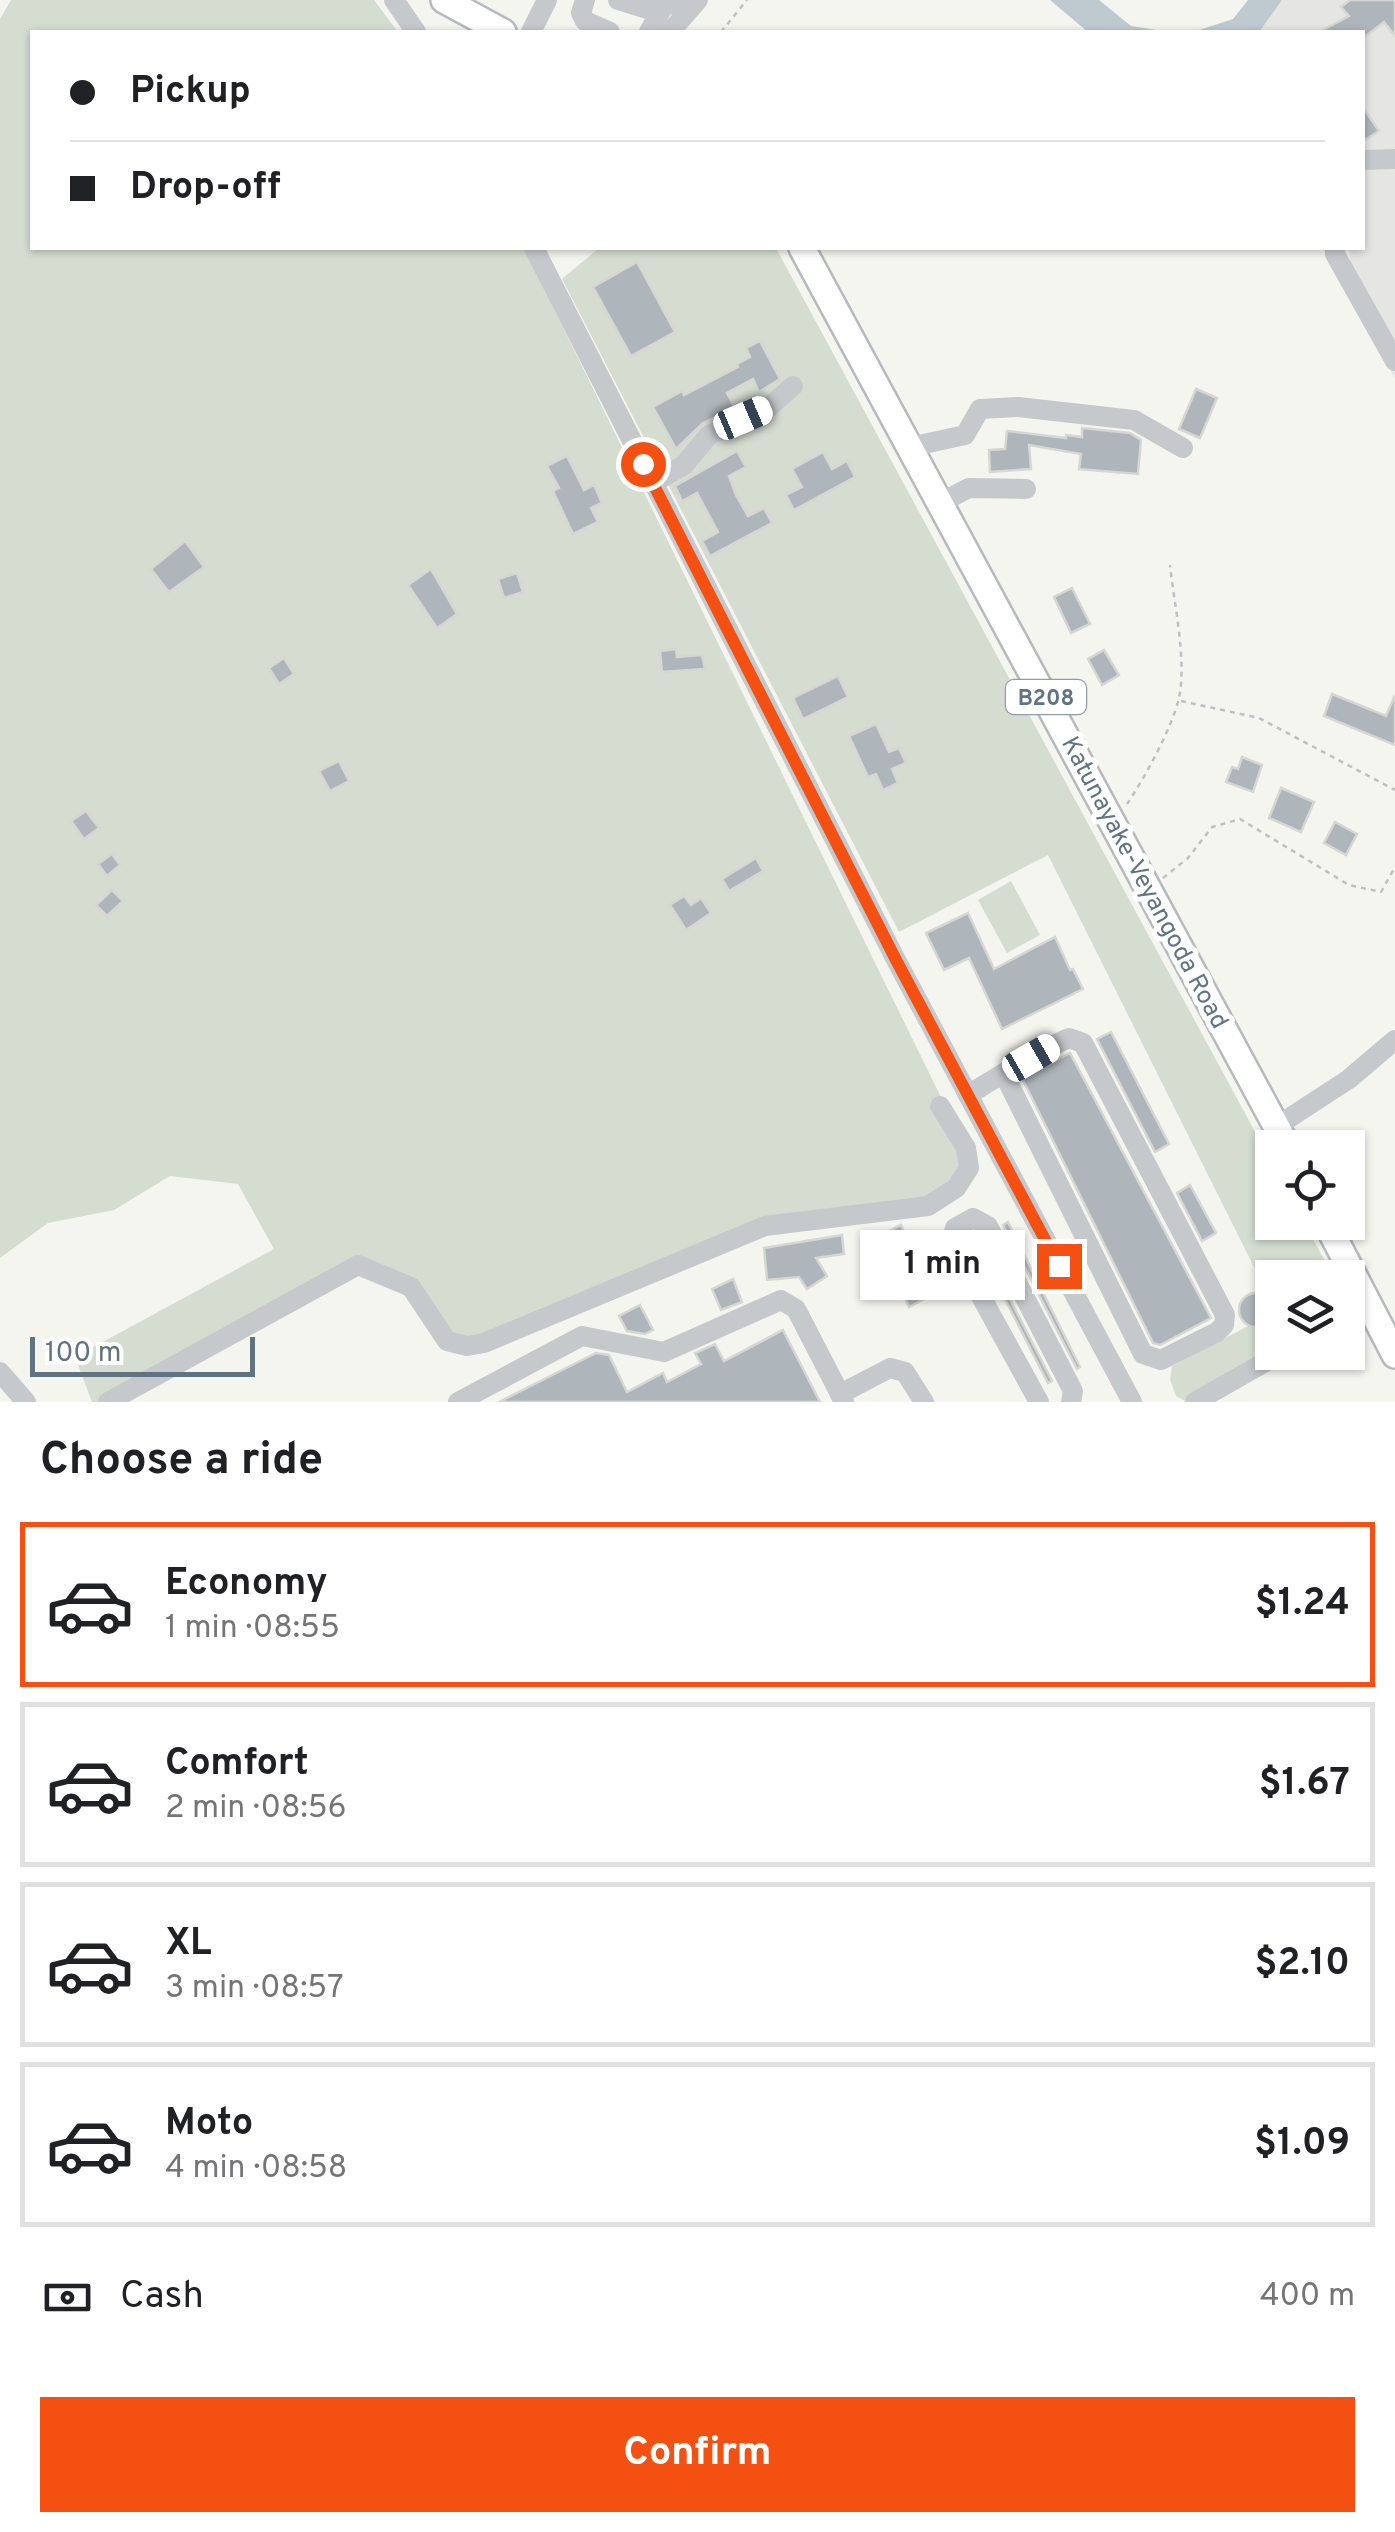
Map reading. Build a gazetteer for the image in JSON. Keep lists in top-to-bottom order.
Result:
{
  "streets": {
    "main road": ["B208", "Katunayake-Veyangoda Road"]
  },
  "scale_bar": "100 m",
  "page": {
    "banner": ["Pickup", "Drop-off"],
    "bubble": "1 min",
    "scale": "100 m",
    "heading": "Choose a ride",
    "list": [
      {
        "name": "Economy",
        "note": "1 min · 08:55",
        "value": "$1.24"
      },
      {
        "name": "Comfort",
        "note": "2 min · 08:56",
        "value": "$1.67"
      },
      {
        "name": "XL",
        "note": "3 min · 08:57",
        "value": "$2.10"
      },
      {
        "name": "Moto",
        "note": "4 min · 08:58",
        "value": "$1.09"
      }
    ],
    "pay": ["Cash", "400 m"],
    "buttons": "Confirm"
  }
}
